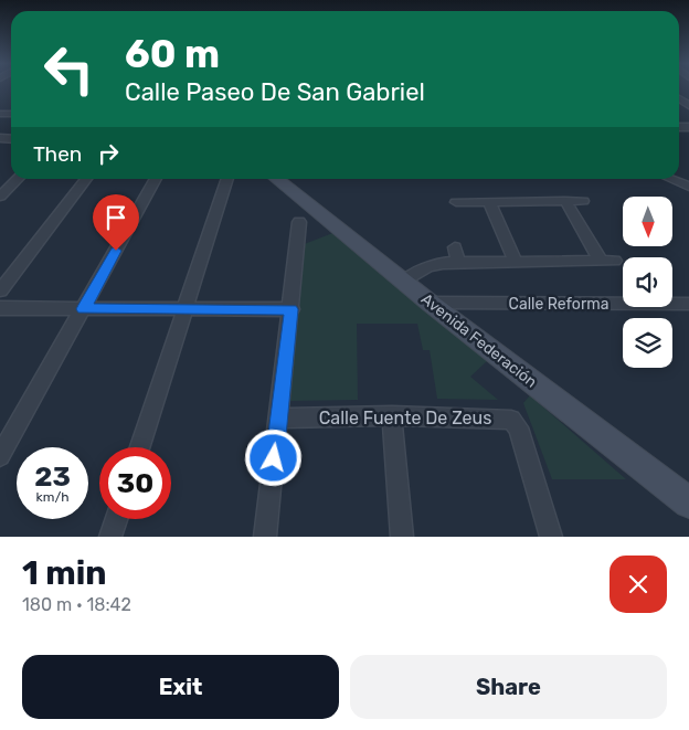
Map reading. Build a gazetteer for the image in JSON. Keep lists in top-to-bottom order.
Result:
{
  "streets": {
    "main road": ["Avenida Federación"],
    "street": ["Calle Reforma", "Calle Fuente De Zeus"]
  },
  "crossings": [
    ["Calle Reforma", "Avenida Federación"]
  ],
  "north": "bottom",
  "page": {
    "turn": ["60 m", "Calle Paseo De San Gabriel"],
    "then": "Then",
    "speed": "23 km/h",
    "limit": "30",
    "heading": ["1 min", "180 m · 18:42"],
    "buttons": ["Exit", "Share"]
  }
}
